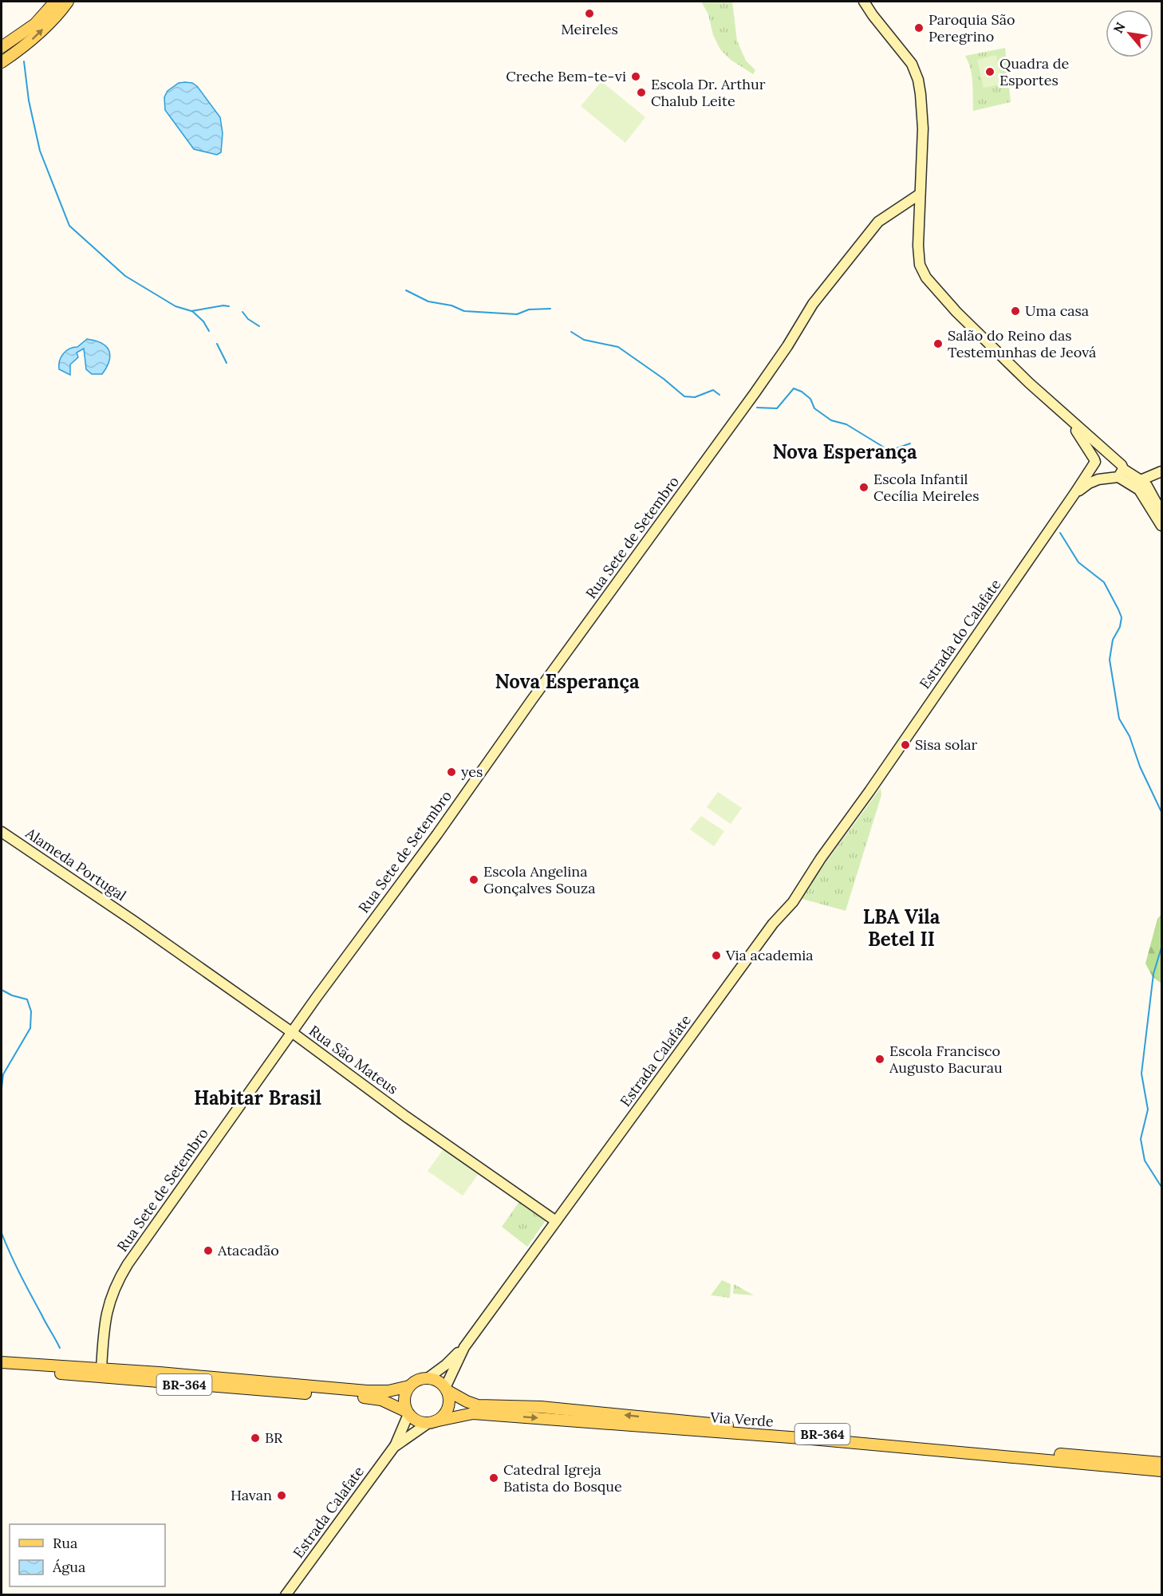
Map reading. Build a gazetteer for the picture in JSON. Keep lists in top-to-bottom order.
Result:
{
  "streets": {
    "main road": ["BR-364", "Via Verde"],
    "street": [
      "Rua Sete de Setembro",
      "Estrada do Calafate",
      "Alameda Portugal",
      "Rua São Mateus",
      "Estrada Calafate"
    ]
  },
  "crossings": [
    ["Rua Sete de Setembro", "Rua São Mateus"],
    ["Rua Sete de Setembro", "BR-364"],
    ["Estrada do Calafate", "Estrada Calafate"],
    ["Alameda Portugal", "Rua São Mateus"],
    ["Rua São Mateus", "Estrada Calafate"],
    ["Estrada Calafate", "BR-364"],
    ["Estrada Calafate", "Via Verde"],
    ["BR-364", "Via Verde"]
  ],
  "districts": [
    "Nova Esperança",
    "Nova Esperança",
    "LBA Vila Betel II",
    "Habitar Brasil"
  ],
  "places": [
    "Meireles",
    "Paroquia São Peregrino",
    "Quadra de Esportes",
    "Creche Bem-te-vi",
    "Escola Dr. Arthur Chalub Leite",
    "Uma casa",
    "Salão do Reino das Testemunhas de Jeová",
    "Escola Infantil Cecília Meireles",
    "Sisa solar",
    "yes",
    "Escola Angelina Gonçalves Souza",
    "Via academia",
    "Escola Francisco Augusto Bacurau",
    "Atacadão",
    "BR",
    "Catedral Igreja Batista do Bosque",
    "Havan"
  ],
  "legend": ["Rua", "Água"],
  "north": "top left"
}
